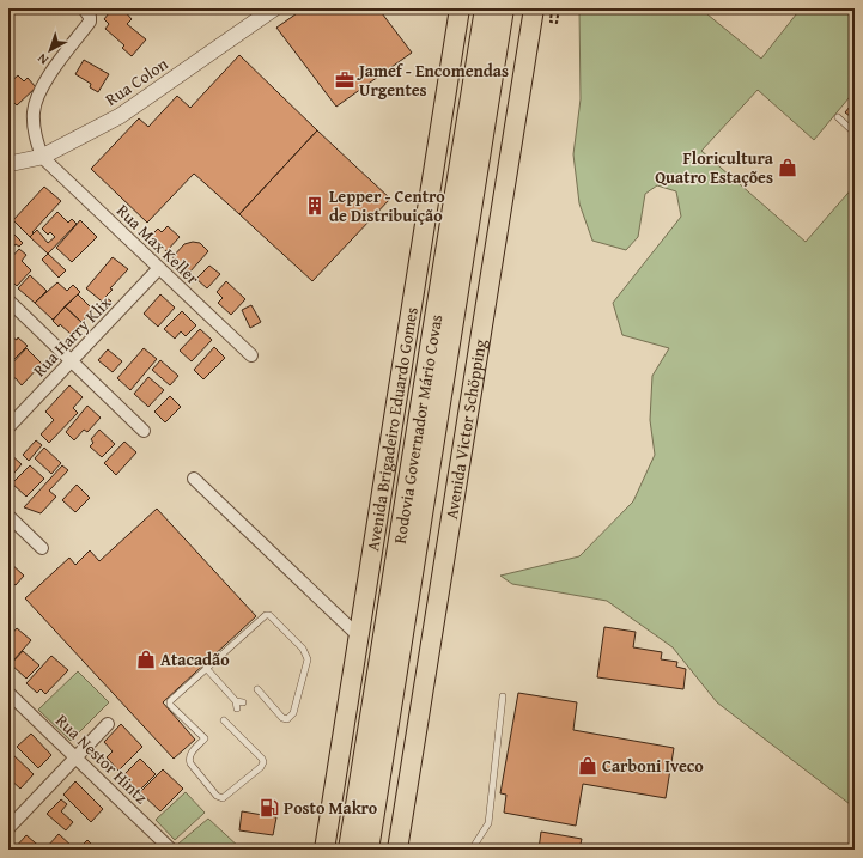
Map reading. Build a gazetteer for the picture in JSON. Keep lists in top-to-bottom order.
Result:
{
  "streets": {
    "highway": ["Rodovia Governador Mário Covas"],
    "main road": ["Avenida Victor Schöpping", "Avenida Brigadeiro Eduardo Gomes"],
    "street": [
      "Rua Colon",
      "Rua Max Keller",
      "Rua Harry Klix",
      "Rua Nestor Hintz"
    ]
  },
  "crossings": [
    ["Rua Colon", "Rua Max Keller"],
    ["Rua Max Keller", "Rua Harry Klix"]
  ],
  "places": {
    "office": ["Jamef - Encomendas Urgentes"],
    "shop": ["Floricultura Quatro Estações", "Atacadão", "Carboni Iveco"],
    "building": ["Lepper - Centro de Distribuição"],
    "fuel station": ["Posto Makro"]
  },
  "north": "bottom left"
}
